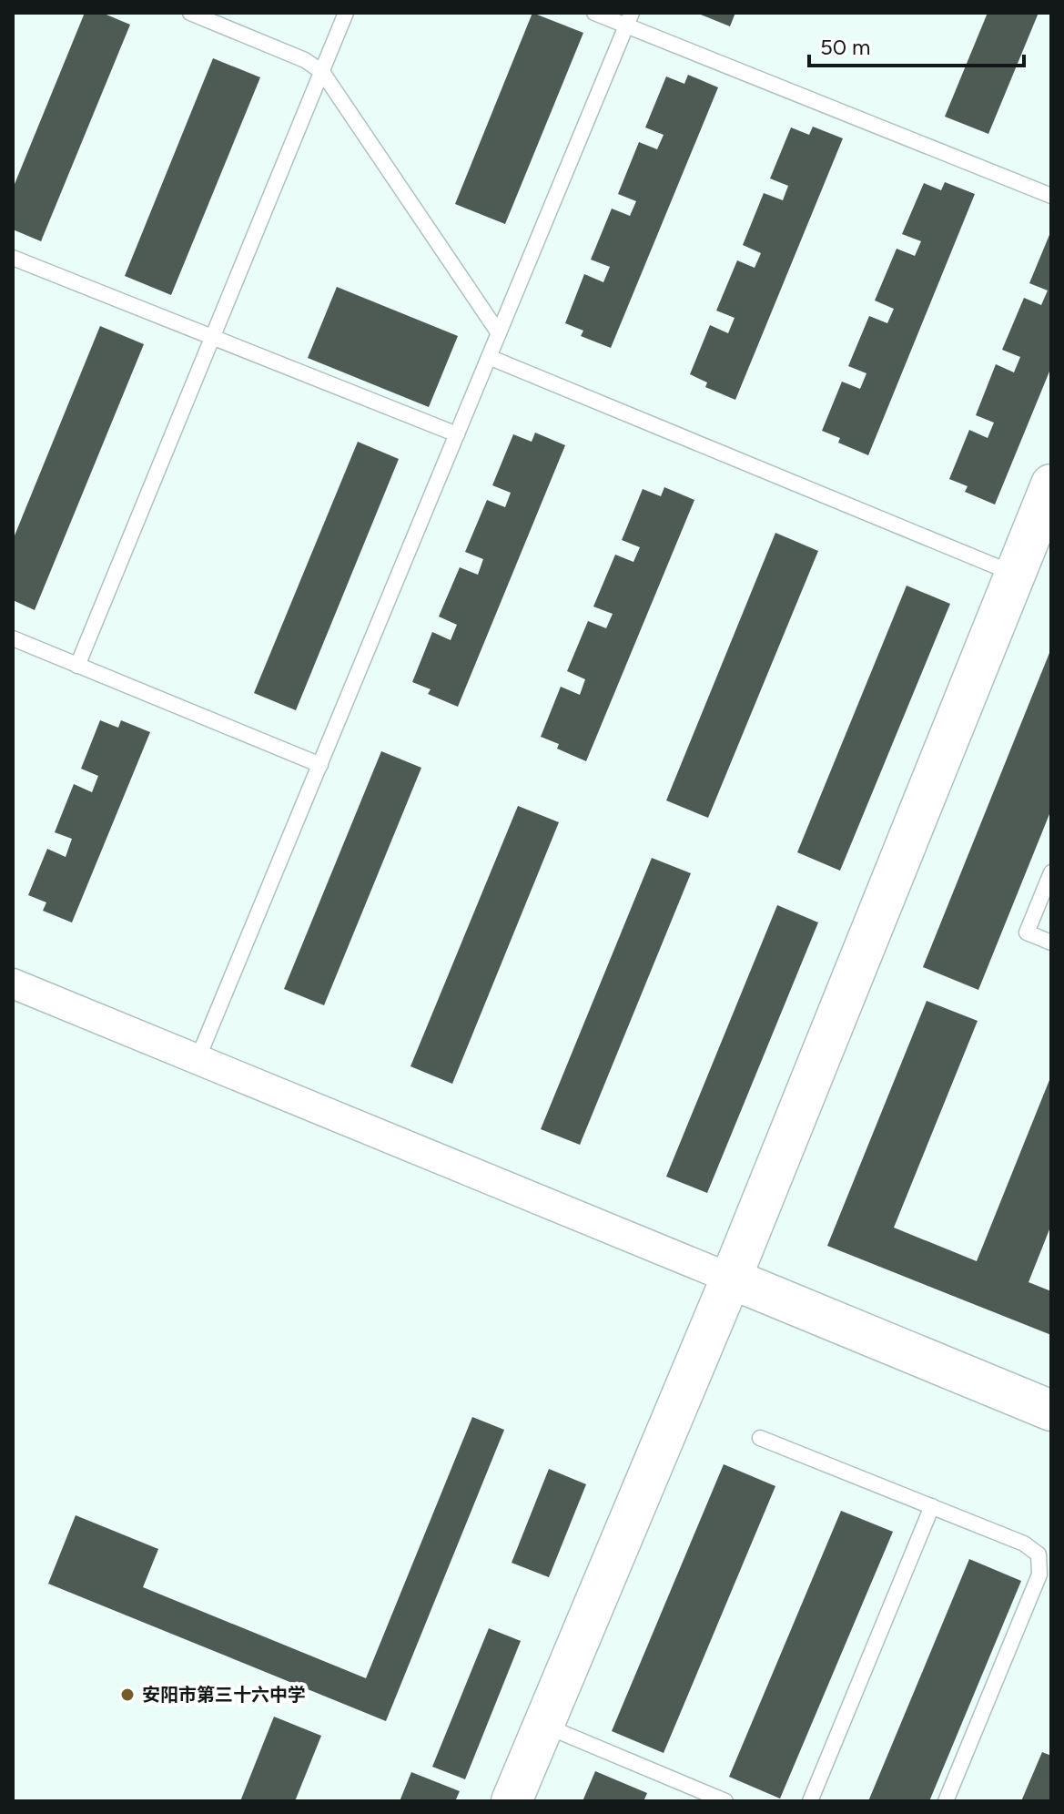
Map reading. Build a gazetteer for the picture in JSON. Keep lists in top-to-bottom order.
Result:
{
  "places": ["安阳市第三十六中学"],
  "scale_bar": "50 m"
}
